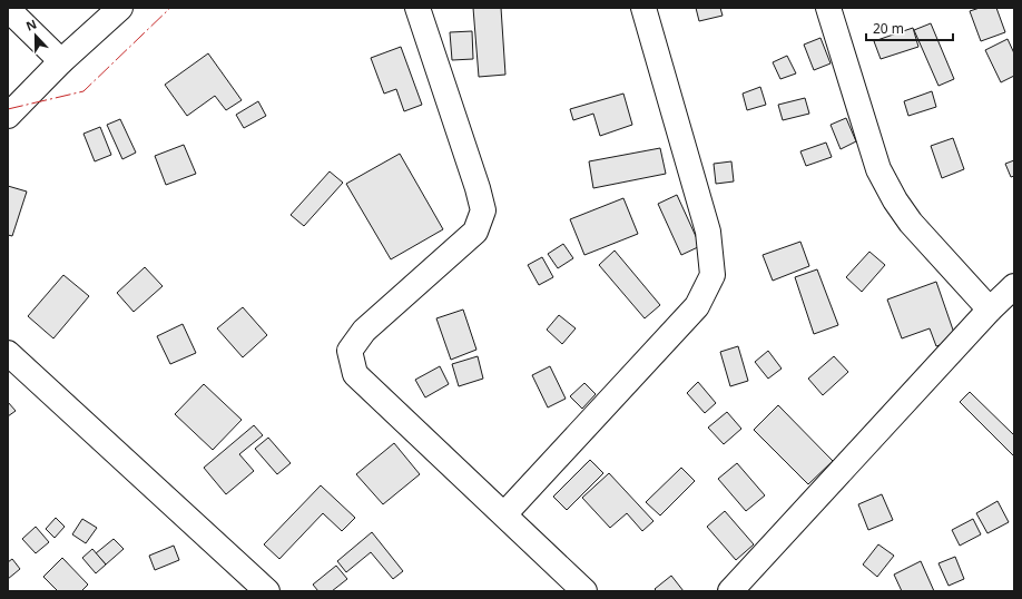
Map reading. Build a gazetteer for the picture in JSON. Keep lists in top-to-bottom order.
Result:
{
  "scale_bar": "20 m",
  "north": "top"
}
